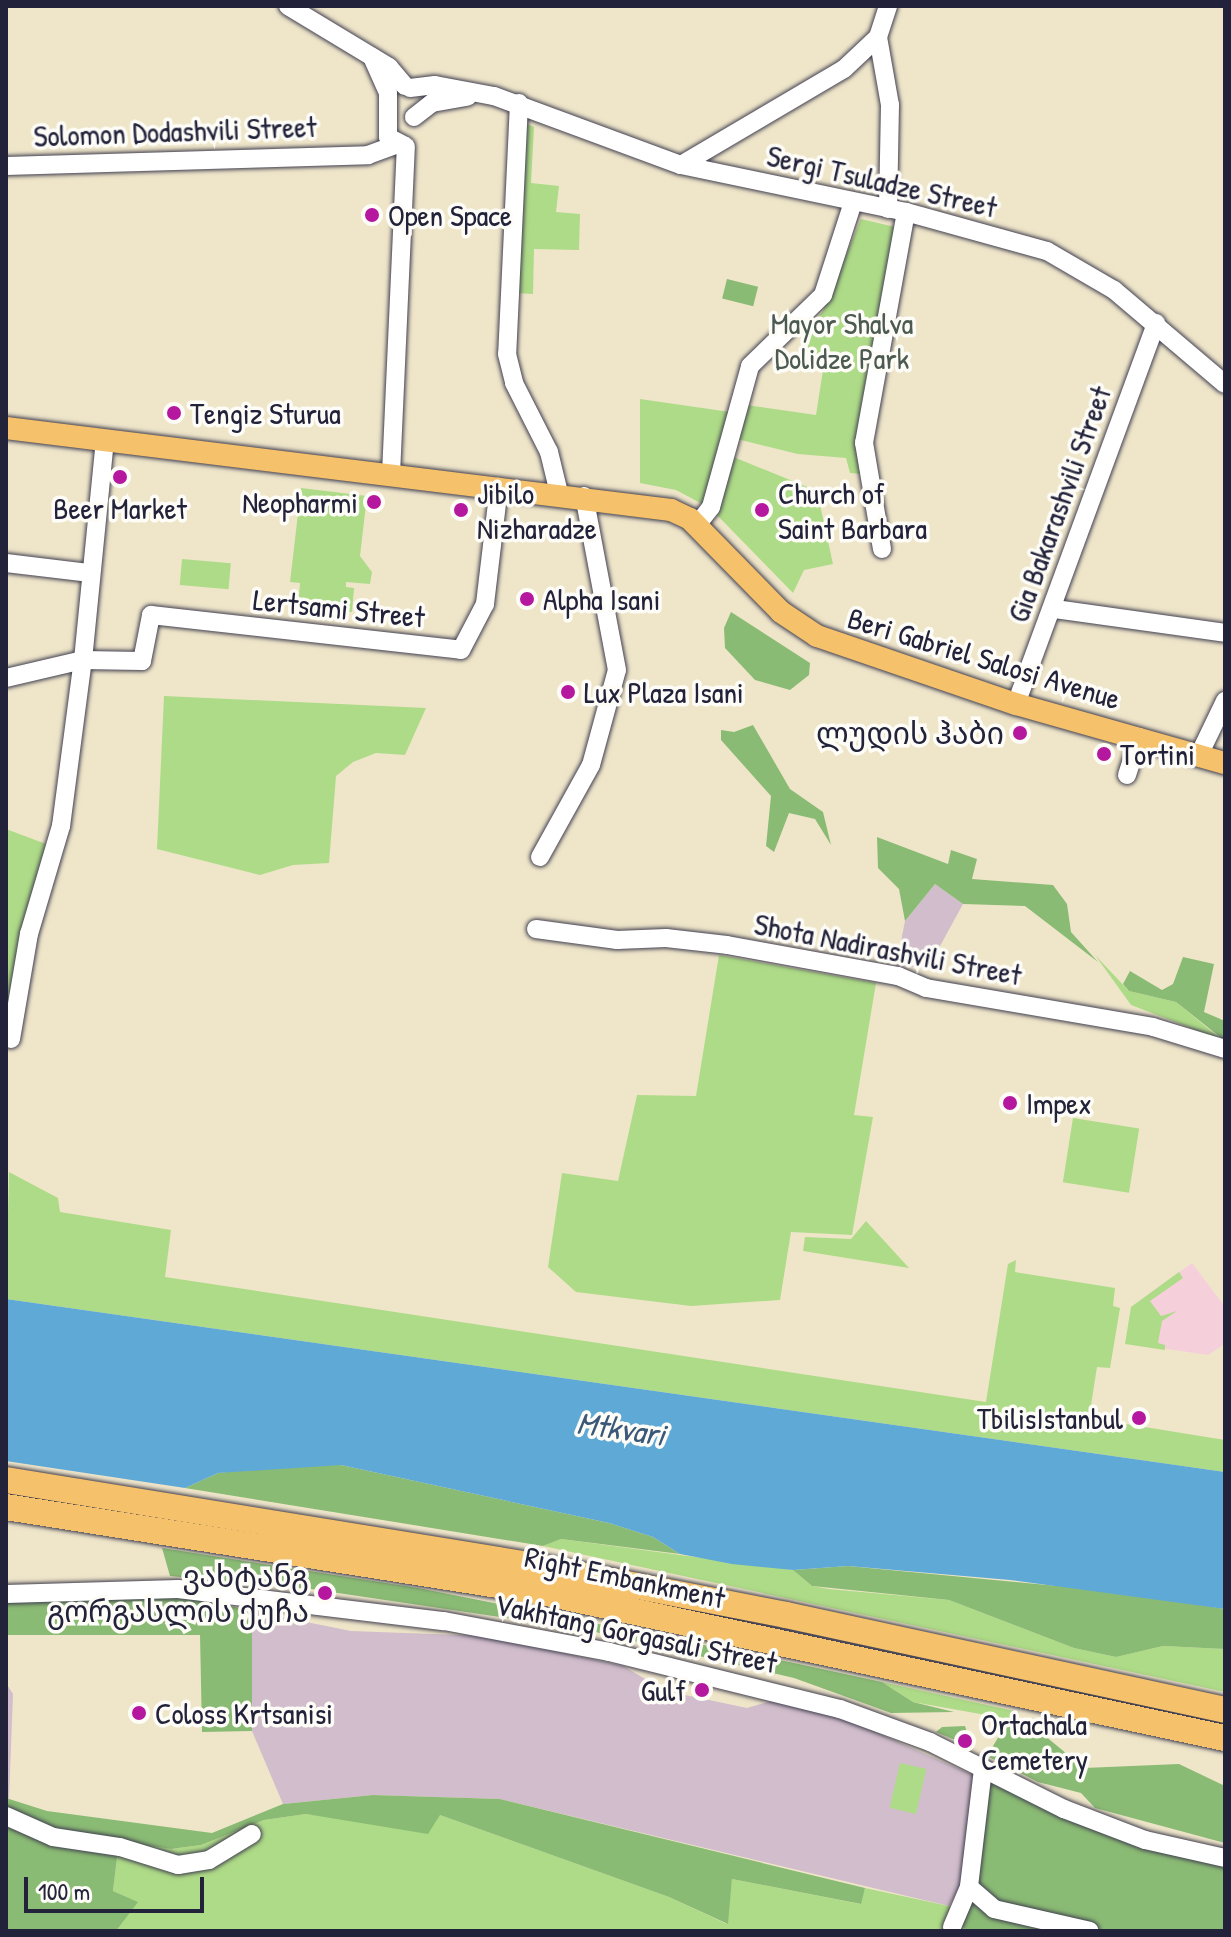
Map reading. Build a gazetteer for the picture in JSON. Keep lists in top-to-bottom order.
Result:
{
  "streets": {
    "highway": ["Right Embankment"],
    "main road": ["Beri Gabriel Salosi Avenue"],
    "street": [
      "Solomon Dodashvili Street",
      "Sergi Tsuladze Street",
      "Gia Bakarashvili Street",
      "Lertsami Street",
      "Shota Nadirashvili Street",
      "Vakhtang Gorgasali Street"
    ]
  },
  "crossings": [
    ["Sergi Tsuladze Street", "Gia Bakarashvili Street"],
    ["Gia Bakarashvili Street", "Beri Gabriel Salosi Avenue"],
    ["Lertsami Street", "Beri Gabriel Salosi Avenue"]
  ],
  "water": ["Mtkvari"],
  "parks": ["Mayor Shalva Dolidze Park"],
  "places": [
    "Open Space",
    "Tengiz Sturua",
    "Beer Market",
    "Neopharmi",
    "Jibilo Nizharadze",
    "Church of Saint Barbara",
    "Alpha Isani",
    "Lux Plaza Isani",
    "ლუდის ჰაბი",
    "Tortini",
    "Impex",
    "TbilisIstanbul",
    "ვახტანგ გორგასლის ქუჩა",
    "Gulf",
    "Coloss Krtsanisi",
    "Ortachala Cemetery"
  ],
  "scale_bar": "100 m"
}
